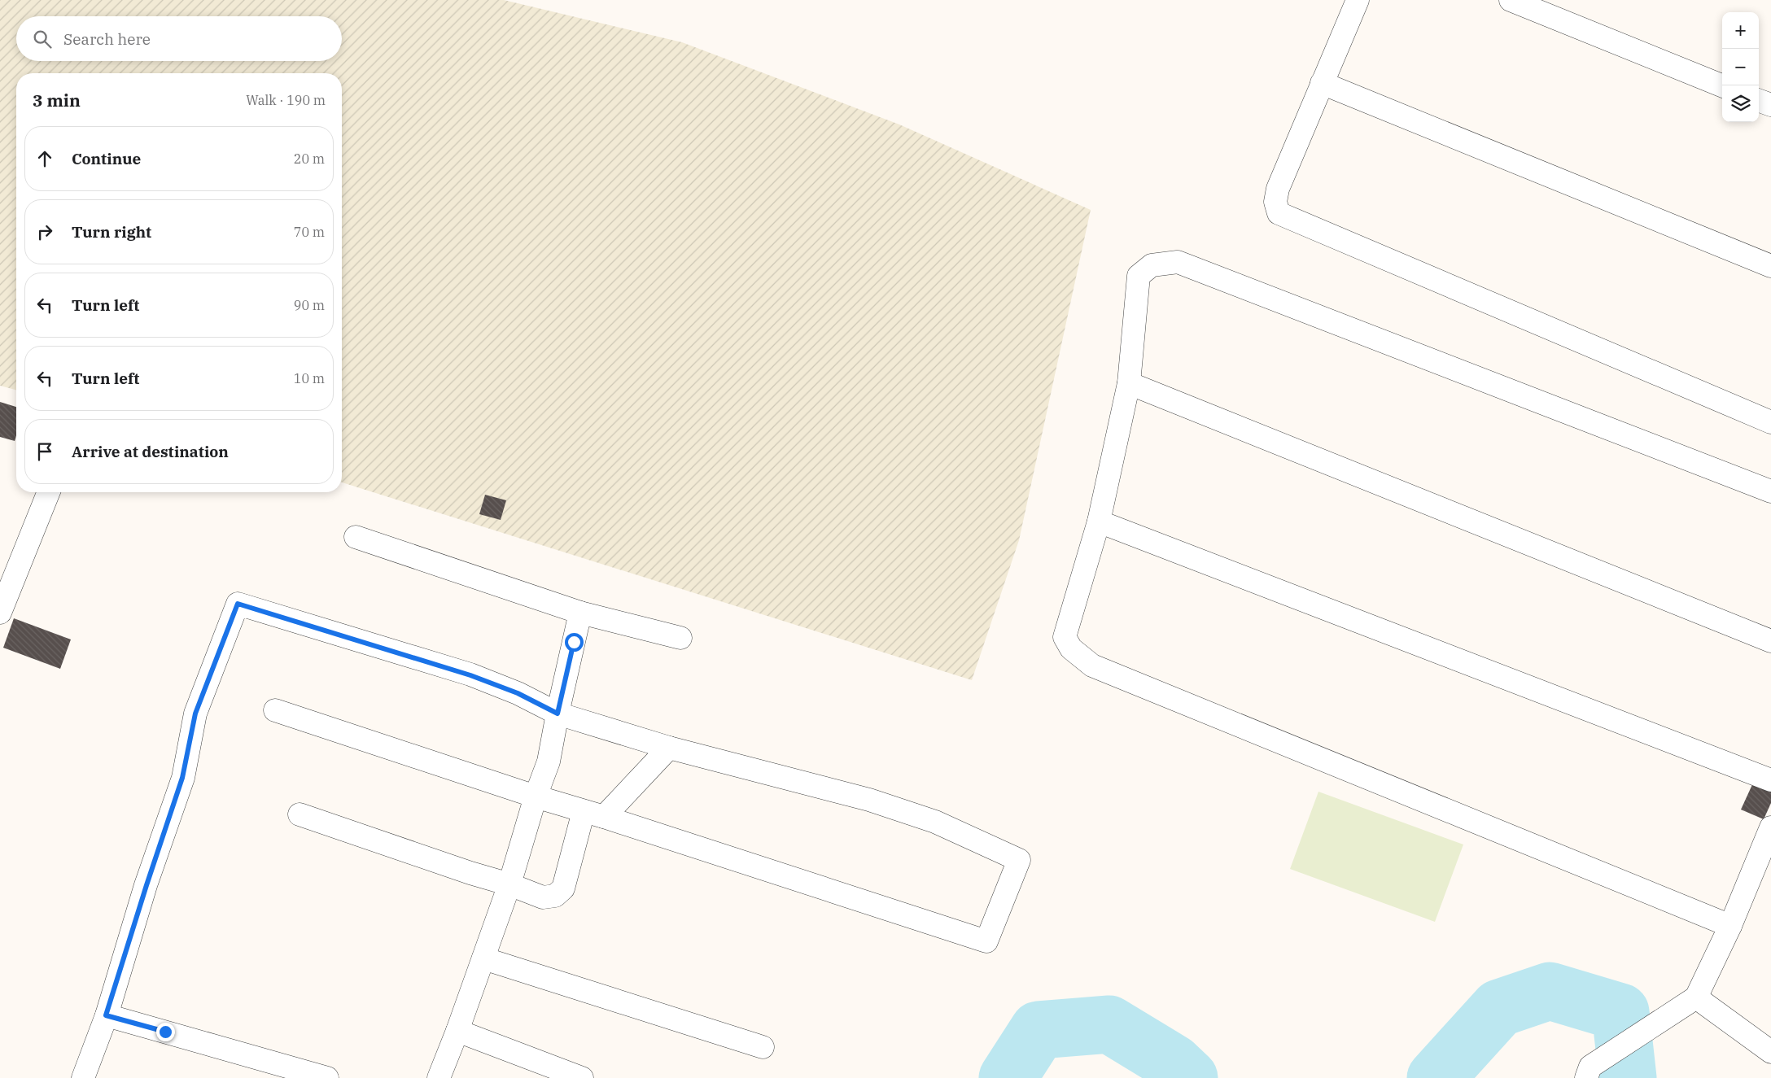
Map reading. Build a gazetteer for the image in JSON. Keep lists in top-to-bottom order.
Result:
{
  "page": {
    "map_buttons": ["+", "−"],
    "search": "Search here",
    "heading": ["3 min", "Walk · 190 m"],
    "list": [
      ["Continue", "20 m"],
      ["Turn right", "70 m"],
      ["Turn left", "90 m"],
      ["Turn left", "10 m"],
      "Arrive at destination"
    ]
  }
}
